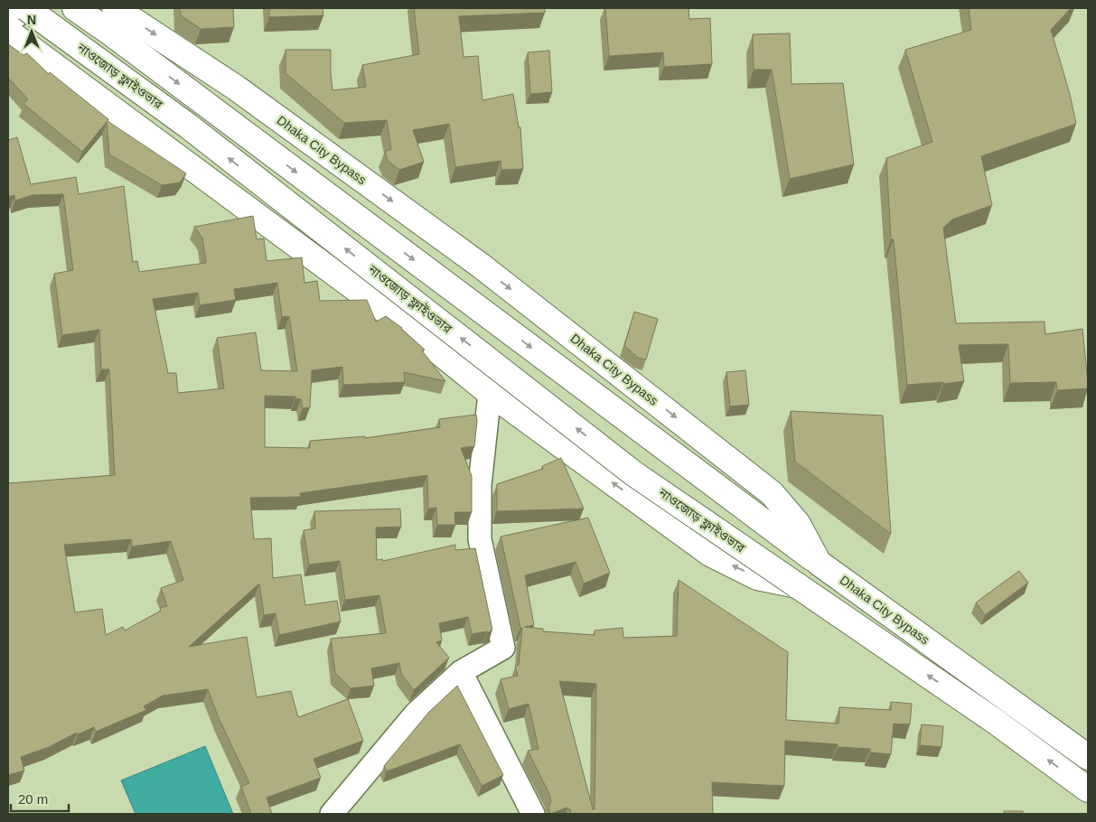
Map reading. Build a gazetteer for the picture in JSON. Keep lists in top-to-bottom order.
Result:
{
  "streets": {
    "highway": ["নাওজোড় ফ্লাইওভার", "Dhaka City Bypass"]
  },
  "scale_bar": "20 m",
  "north": "top"
}
